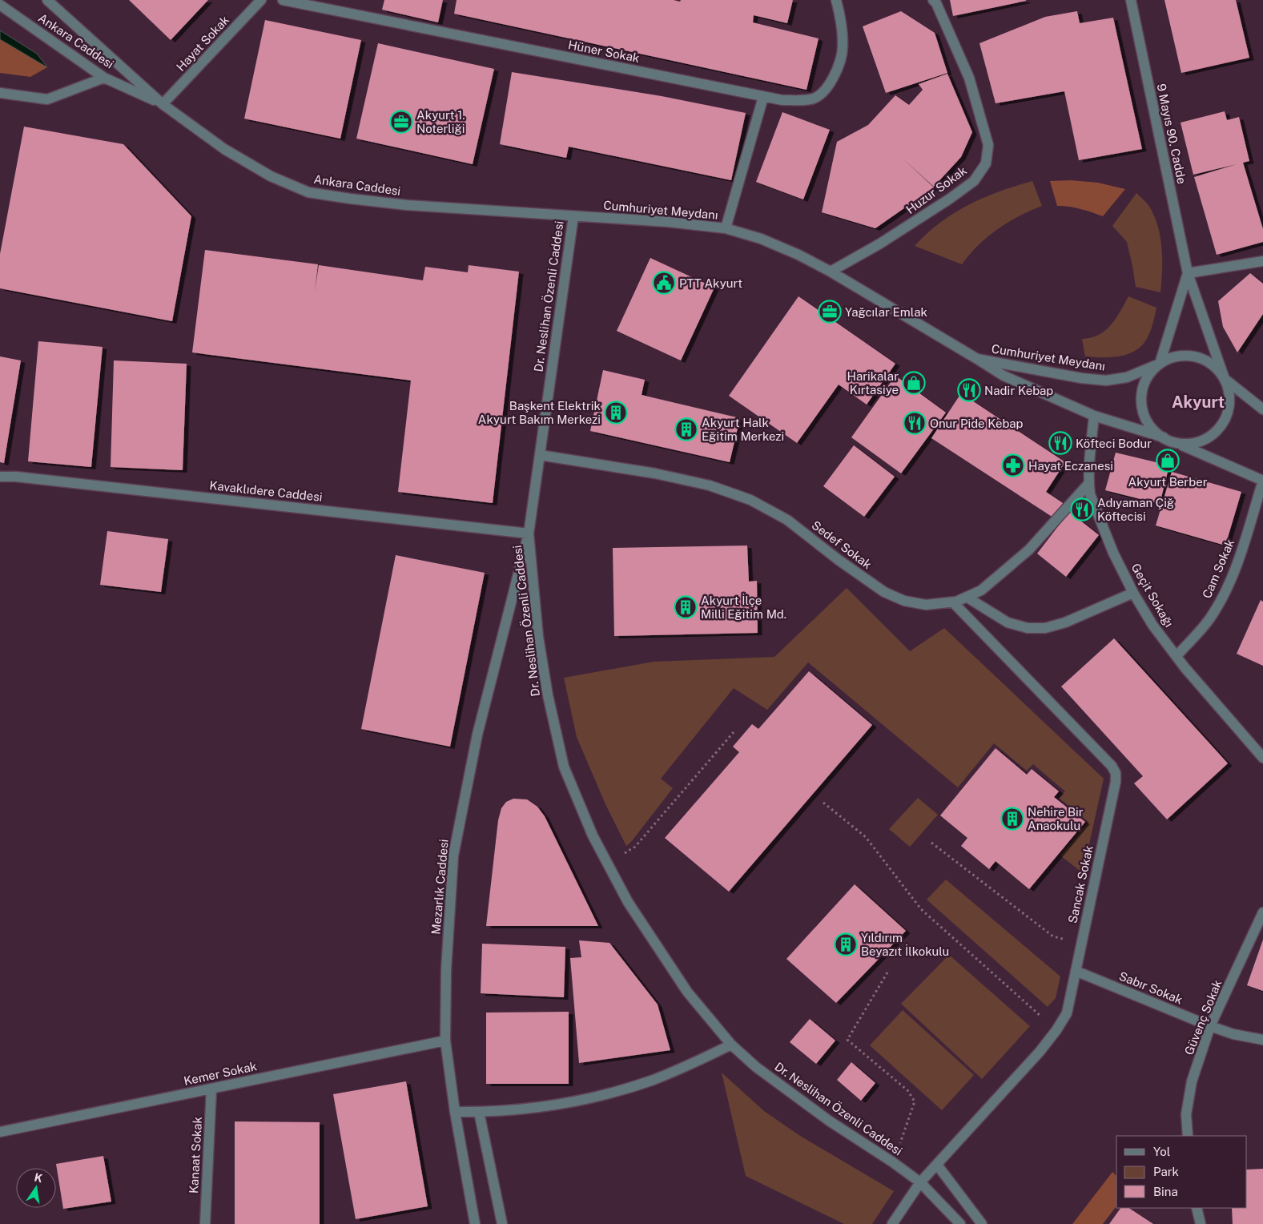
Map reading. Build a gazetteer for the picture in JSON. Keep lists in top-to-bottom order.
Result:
{
  "streets": {
    "street": [
      "Ankara Caddesi",
      "Hayat Sokak",
      "Hüner Sokak",
      "9 Mayıs 90. Cadde",
      "Huzur Sokak",
      "Cumhuriyet Meydanı",
      "Dr. Neslihan Özenli Caddesi",
      "Kavaklıdere Caddesi",
      "Sedef Sokak",
      "Cam Sokak",
      "Geçit Sokağı",
      "Sancak Sokak",
      "Mezarlık Caddesi",
      "Sabır Sokak",
      "Güvenç Sokak",
      "Kemer Sokak",
      "Kanaat Sokak"
    ]
  },
  "crossings": [
    ["Ankara Caddesi", "Hayat Sokak"],
    ["Ankara Caddesi", "Cumhuriyet Meydanı"],
    ["Ankara Caddesi", "Dr. Neslihan Özenli Caddesi"],
    ["9 Mayıs 90. Cadde", "Cumhuriyet Meydanı"],
    ["Huzur Sokak", "Cumhuriyet Meydanı"],
    ["Cumhuriyet Meydanı", "Dr. Neslihan Özenli Caddesi"],
    ["Cumhuriyet Meydanı", "Geçit Sokağı"],
    ["Dr. Neslihan Özenli Caddesi", "Kavaklıdere Caddesi"],
    ["Dr. Neslihan Özenli Caddesi", "Sedef Sokak"],
    ["Dr. Neslihan Özenli Caddesi", "Sancak Sokak"],
    ["Dr. Neslihan Özenli Caddesi", "Mezarlık Caddesi"],
    ["Kavaklıdere Caddesi", "Mezarlık Caddesi"],
    ["Sedef Sokak", "Geçit Sokağı"],
    ["Sedef Sokak", "Sancak Sokak"],
    ["Cam Sokak", "Geçit Sokağı"],
    ["Sancak Sokak", "Sabır Sokak"],
    ["Mezarlık Caddesi", "Kemer Sokak"],
    ["Sabır Sokak", "Güvenç Sokak"],
    ["Kemer Sokak", "Kanaat Sokak"]
  ],
  "districts": ["Akyurt"],
  "places": {
    "office": ["Akyurt 1. Noterliği", "Yağcılar Emlak"],
    "public building": ["PTT Akyurt"],
    "shop": ["Harikalar Kırtasiye", "Akyurt Berber"],
    "restaurant": [
      "Nadir Kebap",
      "Onur Pide Kebap",
      "Köfteci Bodur",
      "Adıyaman Çiğ Köftecisi"
    ],
    "building": [
      "Başkent Elektrik Akyurt Bakım Merkezi",
      "Akyurt Halk Eğitim Merkezi",
      "Akyurt İlçe Milli Eğitim Md.",
      "Nehire Bir Anaokulu",
      "Yıldırım Beyazıt İlkokulu"
    ],
    "pharmacy": ["Hayat Eczanesi"]
  },
  "legend": ["Yol", "Park", "Bina"],
  "north": "top"
}
